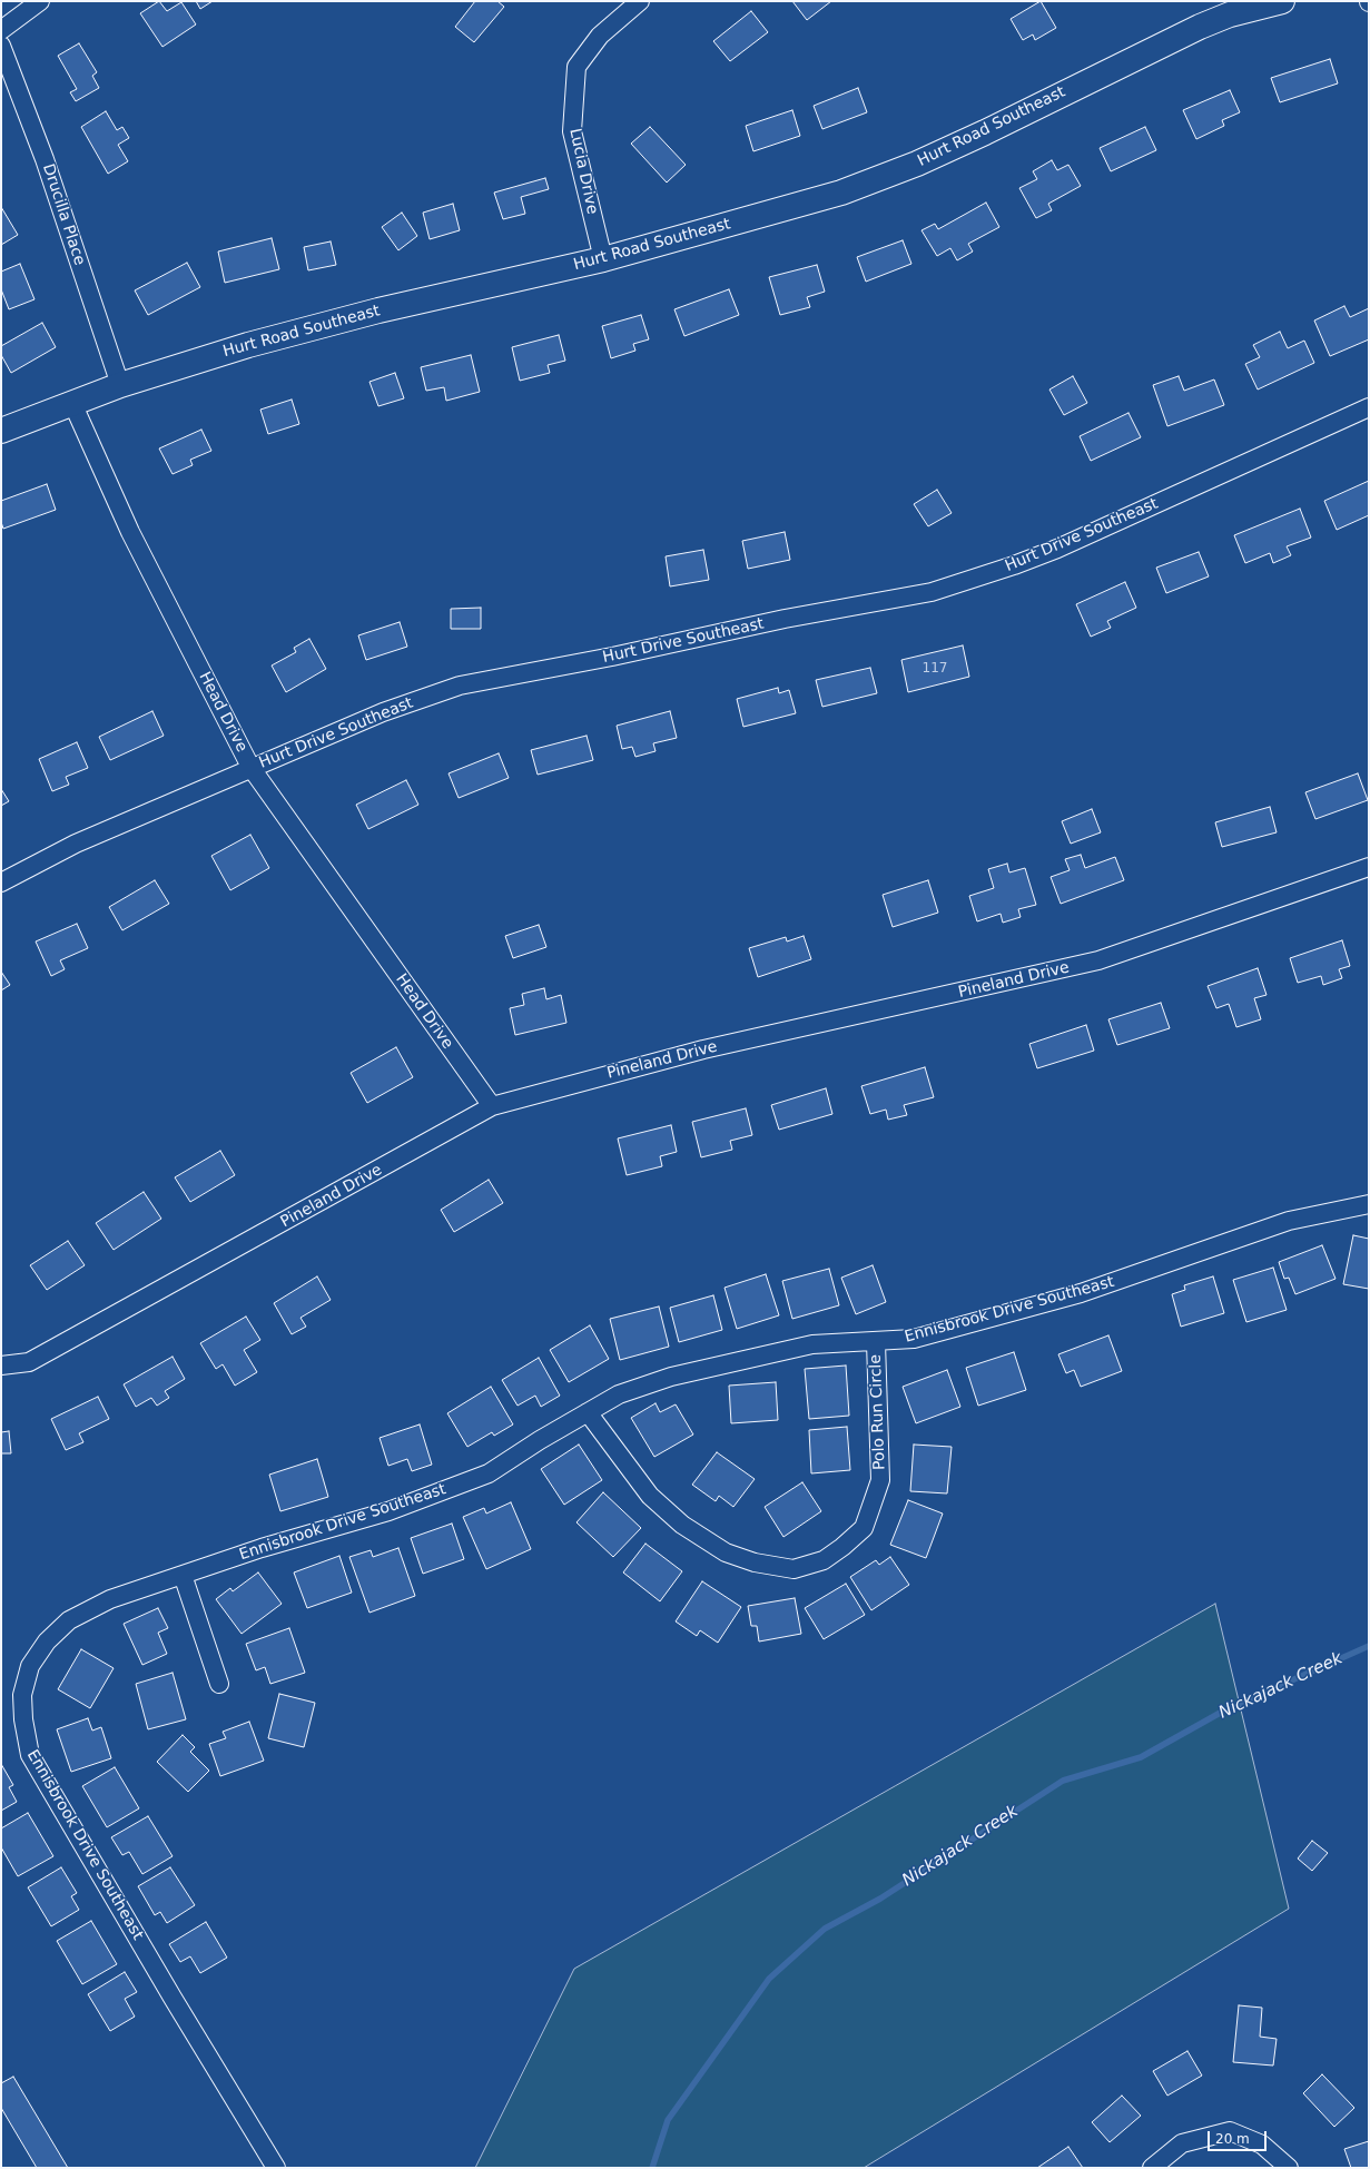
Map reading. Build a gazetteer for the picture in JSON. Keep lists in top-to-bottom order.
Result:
{
  "streets": {
    "street": [
      "Hurt Road Southeast",
      "Lucia Drive",
      "Drucilla Place",
      "Hurt Drive Southeast",
      "Head Drive",
      "Pineland Drive",
      "Ennisbrook Drive Southeast",
      "Polo Run Circle"
    ]
  },
  "crossings": [
    ["Hurt Road Southeast", "Lucia Drive"],
    ["Hurt Road Southeast", "Drucilla Place"],
    ["Hurt Road Southeast", "Head Drive"],
    ["Hurt Drive Southeast", "Head Drive"],
    ["Head Drive", "Pineland Drive"],
    ["Ennisbrook Drive Southeast", "Polo Run Circle"]
  ],
  "water": ["Nickajack Creek"],
  "house_numbers": ["117"],
  "scale_bar": "20 m"
}
